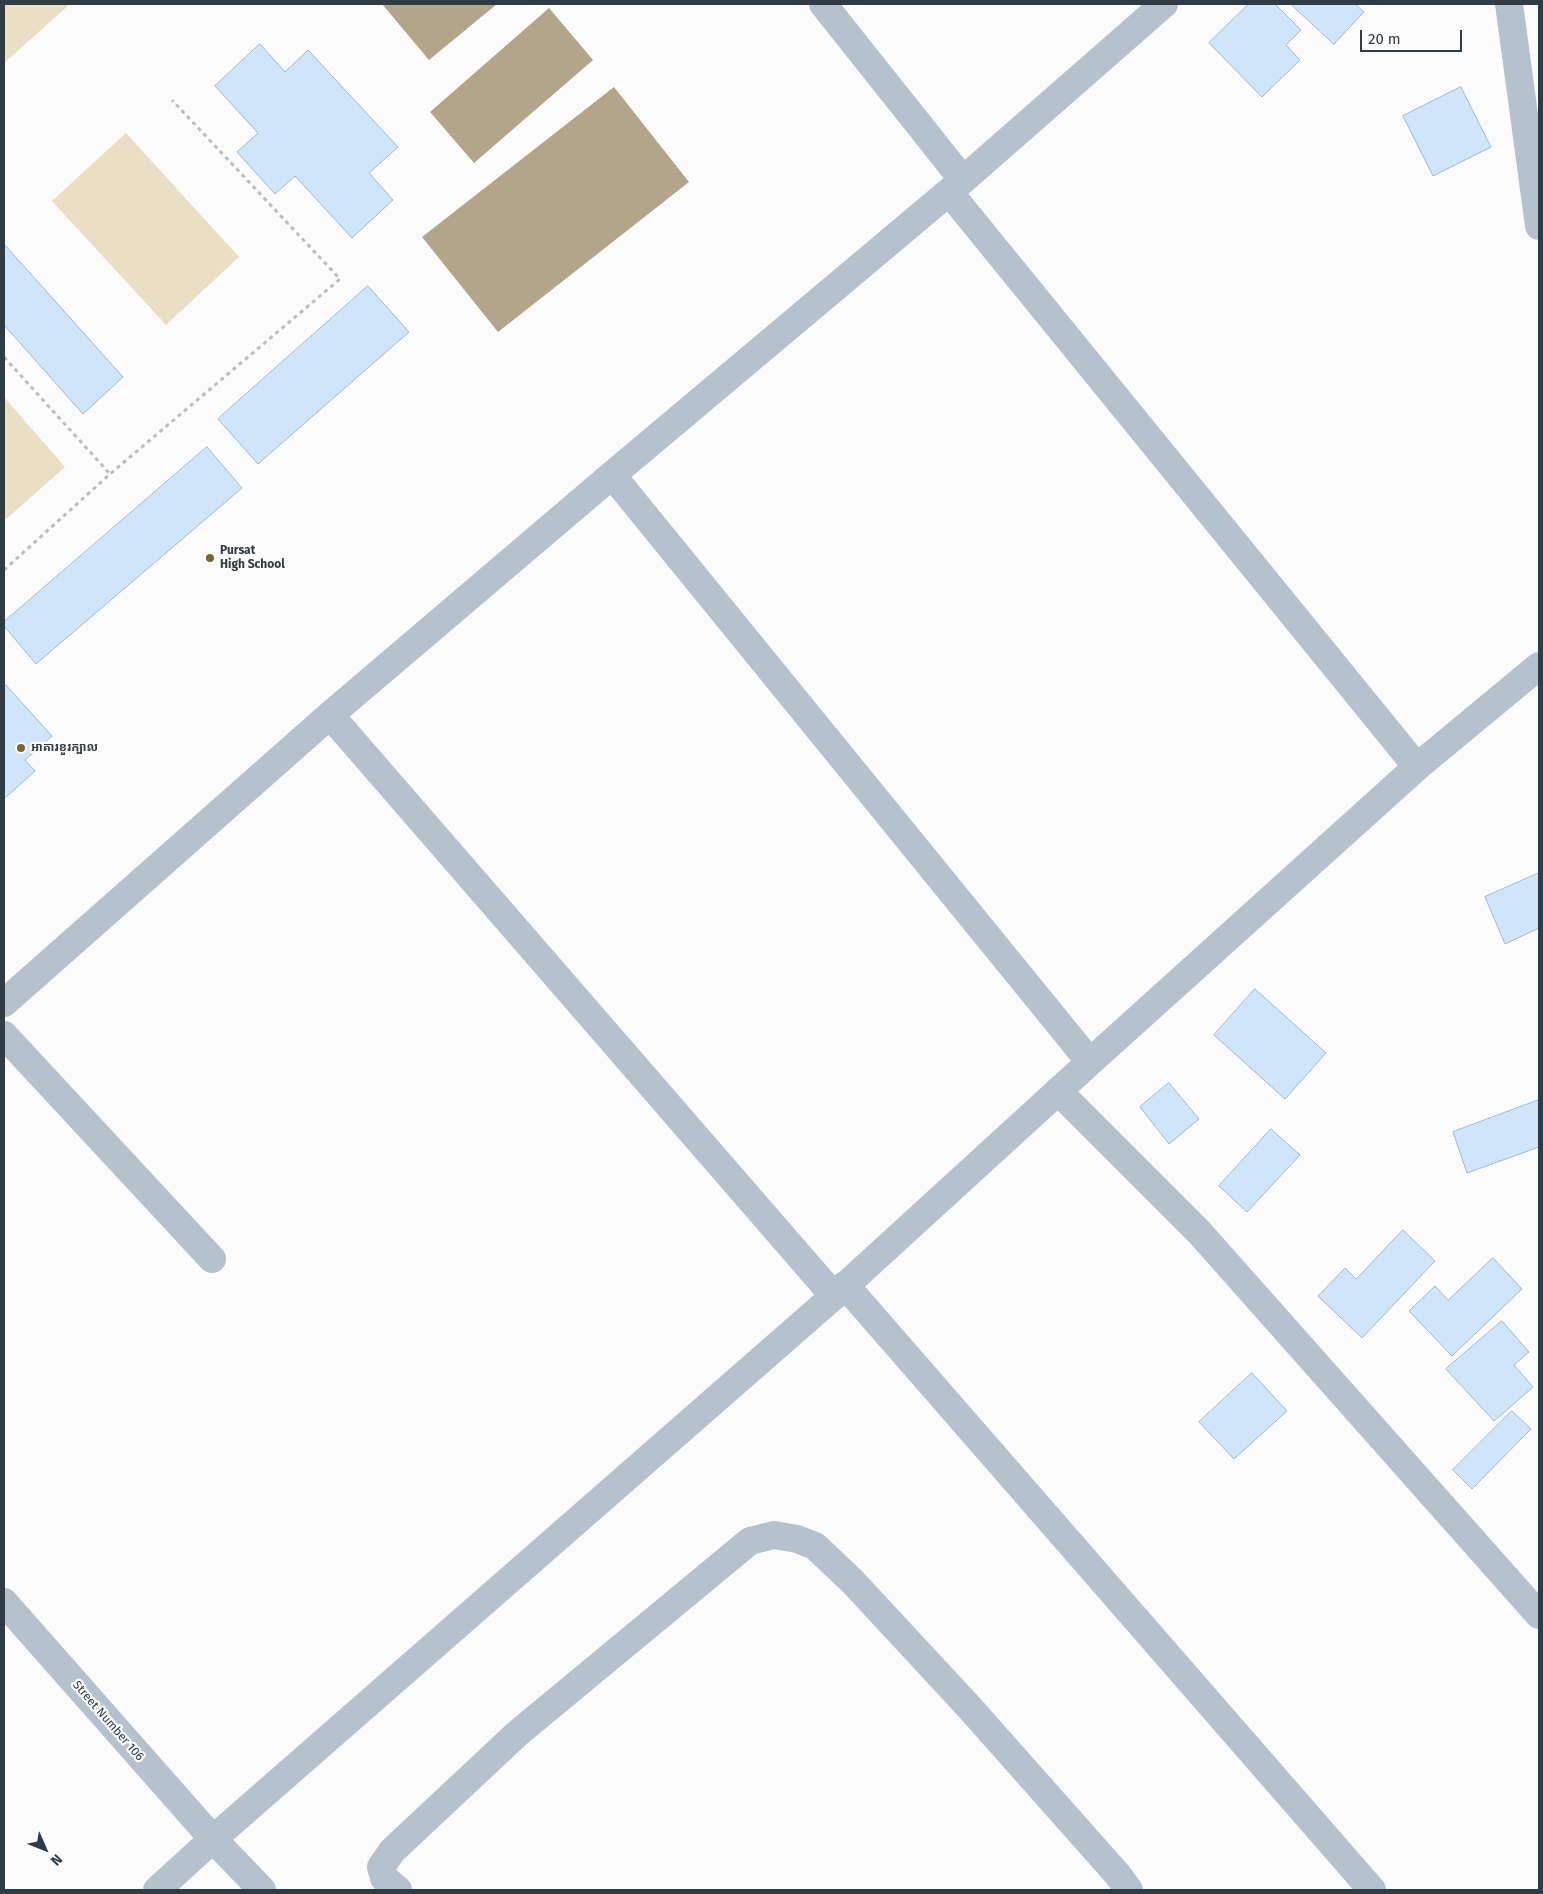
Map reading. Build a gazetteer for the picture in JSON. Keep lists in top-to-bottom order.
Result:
{
  "streets": {
    "street": ["Street Number 106"]
  },
  "places": ["Pursat High School", "អាគារខួរក្បាល"],
  "scale_bar": "20 m",
  "north": "bottom right"
}
